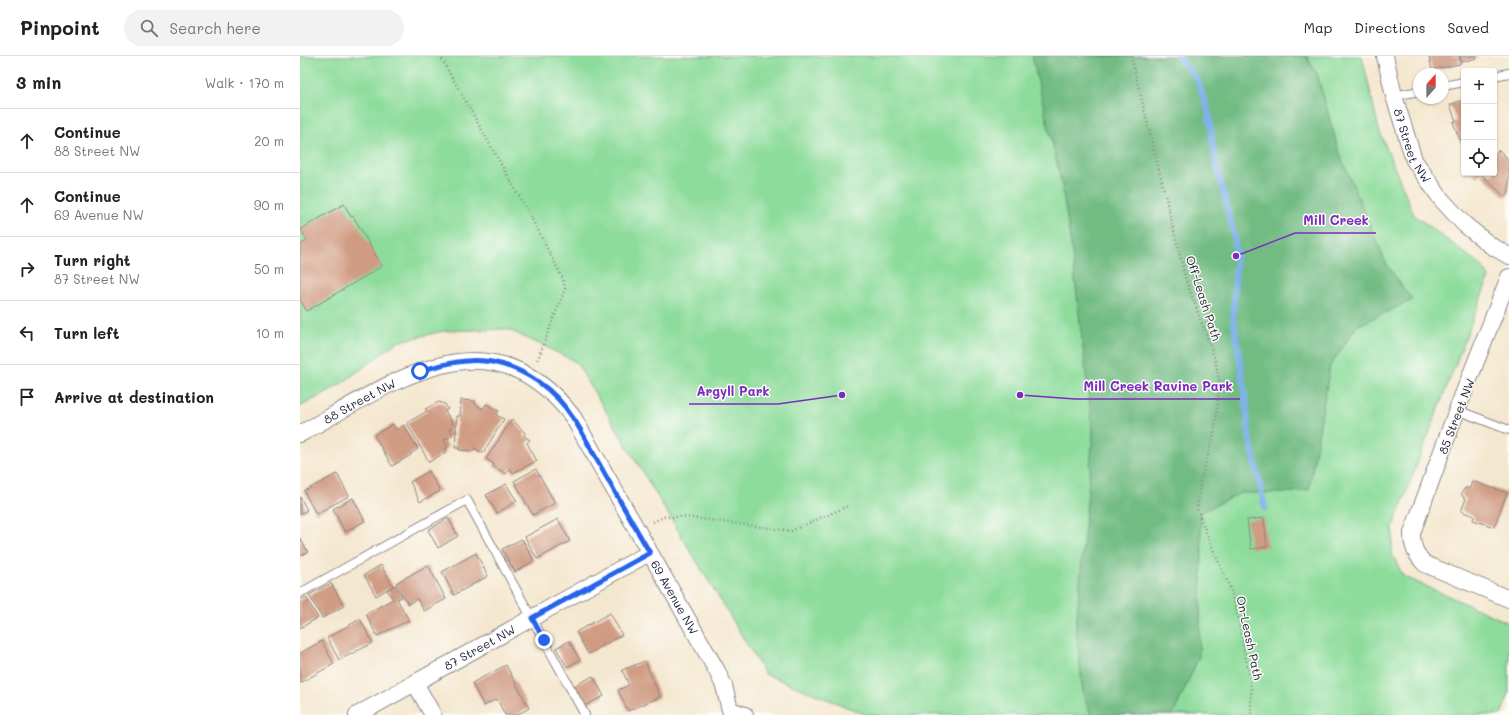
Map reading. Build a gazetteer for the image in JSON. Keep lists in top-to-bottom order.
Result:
{
  "streets": {
    "street": [
      "87 Street NW",
      "88 Street NW",
      "85 Street NW",
      "69 Avenue NW"
    ],
    "path": ["Off-Leash Path", "On-Leash Path"]
  },
  "crossings": [
    ["87 Street NW", "69 Avenue NW"],
    ["Off-Leash Path", "On-Leash Path"],
    ["88 Street NW", "69 Avenue NW"]
  ],
  "places": ["Mill Creek", "Argyll Park", "Mill Creek Ravine Park"],
  "north": "top",
  "page": {
    "header": "Pinpoint",
    "search": "Search here",
    "nav": ["Map", "Directions", "Saved"],
    "heading": ["3 min", "Walk · 170 m"],
    "map_buttons": ["+", "−"],
    "list": [
      ["Continue", "88 Street NW", "20 m"],
      ["Continue", "69 Avenue NW", "90 m"],
      ["Turn right", "87 Street NW", "50 m"],
      ["Turn left", "10 m"],
      "Arrive at destination"
    ]
  }
}
